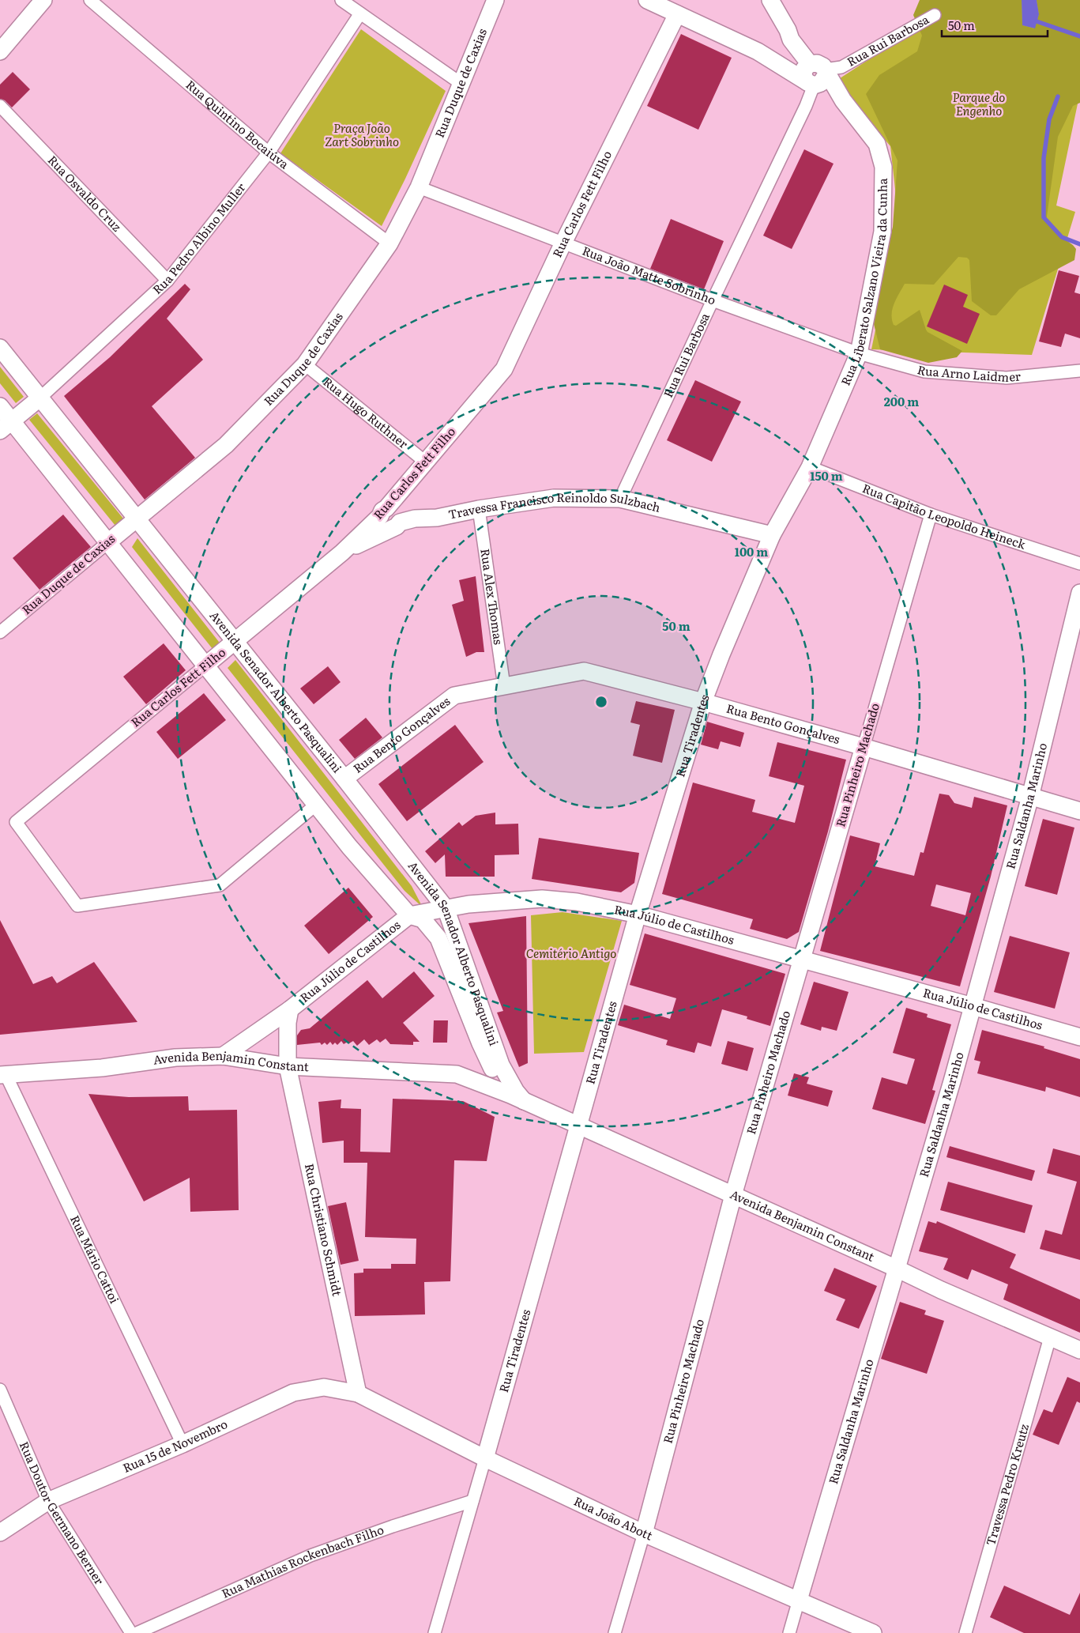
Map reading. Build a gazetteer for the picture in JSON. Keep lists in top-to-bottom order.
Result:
{
  "streets": {
    "street": [
      "Rua Rui Barbosa",
      "Rua Duque de Caxias",
      "Rua Quintino Bocaiúva",
      "Rua Osvaldo Cruz",
      "Rua Carlos Fett Filho",
      "Rua Pedro Albino Muller",
      "Rua João Matte Sobrinho",
      "Rua Liberato Salzano Vieira da Cunha",
      "Rua Arno Laidmer",
      "Rua Hugo Ruthner",
      "Travessa Francisco Reinoldo Sulzbach",
      "Rua Capitão Leopoldo Heineck",
      "Rua Alex Thomas",
      "Avenida Senador Alberto Pasqualini",
      "Rua Bento Gonçalves",
      "Rua Tiradentes",
      "Rua Pinheiro Machado",
      "Rua Saldanha Marinho",
      "Rua Júlio de Castilhos",
      "Avenida Benjamin Constant",
      "Rua Christiano Schmidt",
      "Rua Mário Cattoi",
      "Rua 15 de Novembro",
      "Travessa Pedro Kreutz",
      "Rua Doutor Germano Berner",
      "Rua João Abott",
      "Rua Mathias Rockenbach Filho"
    ]
  },
  "crossings": [
    ["Rua Rui Barbosa", "Rua João Matte Sobrinho"],
    ["Rua Rui Barbosa", "Rua Liberato Salzano Vieira da Cunha"],
    ["Rua Rui Barbosa", "Travessa Francisco Reinoldo Sulzbach"],
    ["Rua Duque de Caxias", "Rua Quintino Bocaiúva"],
    ["Rua Duque de Caxias", "Rua João Matte Sobrinho"],
    ["Rua Duque de Caxias", "Rua Hugo Ruthner"],
    ["Rua Duque de Caxias", "Avenida Senador Alberto Pasqualini"],
    ["Rua Quintino Bocaiúva", "Rua Pedro Albino Muller"],
    ["Rua Osvaldo Cruz", "Rua Pedro Albino Muller"],
    ["Rua Carlos Fett Filho", "Rua João Matte Sobrinho"],
    ["Rua Carlos Fett Filho", "Rua Hugo Ruthner"],
    ["Rua Carlos Fett Filho", "Travessa Francisco Reinoldo Sulzbach"],
    ["Rua Carlos Fett Filho", "Avenida Senador Alberto Pasqualini"],
    ["Rua Pedro Albino Muller", "Avenida Senador Alberto Pasqualini"],
    ["Rua João Matte Sobrinho", "Rua Liberato Salzano Vieira da Cunha"],
    ["Rua João Matte Sobrinho", "Rua Arno Laidmer"],
    ["Rua Liberato Salzano Vieira da Cunha", "Rua Arno Laidmer"],
    ["Rua Liberato Salzano Vieira da Cunha", "Rua Capitão Leopoldo Heineck"],
    ["Rua Liberato Salzano Vieira da Cunha", "Rua Tiradentes"],
    ["Travessa Francisco Reinoldo Sulzbach", "Rua Alex Thomas"],
    ["Travessa Francisco Reinoldo Sulzbach", "Rua Tiradentes"],
    ["Rua Capitão Leopoldo Heineck", "Rua Tiradentes"],
    ["Rua Capitão Leopoldo Heineck", "Rua Pinheiro Machado"],
    ["Rua Alex Thomas", "Rua Bento Gonçalves"],
    ["Avenida Senador Alberto Pasqualini", "Rua Bento Gonçalves"],
    ["Avenida Senador Alberto Pasqualini", "Rua Júlio de Castilhos"],
    ["Avenida Senador Alberto Pasqualini", "Avenida Benjamin Constant"],
    ["Rua Bento Gonçalves", "Rua Tiradentes"],
    ["Rua Bento Gonçalves", "Rua Pinheiro Machado"],
    ["Rua Bento Gonçalves", "Rua Saldanha Marinho"],
    ["Rua Tiradentes", "Rua Júlio de Castilhos"],
    ["Rua Tiradentes", "Avenida Benjamin Constant"],
    ["Rua Tiradentes", "Rua João Abott"],
    ["Rua Tiradentes", "Rua Mathias Rockenbach Filho"],
    ["Rua Pinheiro Machado", "Rua Júlio de Castilhos"],
    ["Rua Pinheiro Machado", "Avenida Benjamin Constant"],
    ["Rua Pinheiro Machado", "Rua João Abott"],
    ["Rua Saldanha Marinho", "Rua Júlio de Castilhos"],
    ["Rua Saldanha Marinho", "Avenida Benjamin Constant"],
    ["Rua Saldanha Marinho", "Rua João Abott"],
    ["Rua Júlio de Castilhos", "Avenida Benjamin Constant"],
    ["Rua Júlio de Castilhos", "Rua Christiano Schmidt"],
    ["Avenida Benjamin Constant", "Rua Christiano Schmidt"],
    ["Avenida Benjamin Constant", "Rua Mário Cattoi"],
    ["Avenida Benjamin Constant", "Travessa Pedro Kreutz"],
    ["Rua Christiano Schmidt", "Rua 15 de Novembro"],
    ["Rua Christiano Schmidt", "Rua João Abott"],
    ["Rua Mário Cattoi", "Rua 15 de Novembro"],
    ["Rua 15 de Novembro", "Rua Doutor Germano Berner"],
    ["Rua 15 de Novembro", "Rua João Abott"]
  ],
  "parks": ["Parque do Engenho", "Praça João Zart Sobrinho", "Cemitério Antigo"],
  "scale_bar": "50 m",
  "rings": [
    "200 m",
    "150 m",
    "100 m",
    "50 m"
  ]
}
